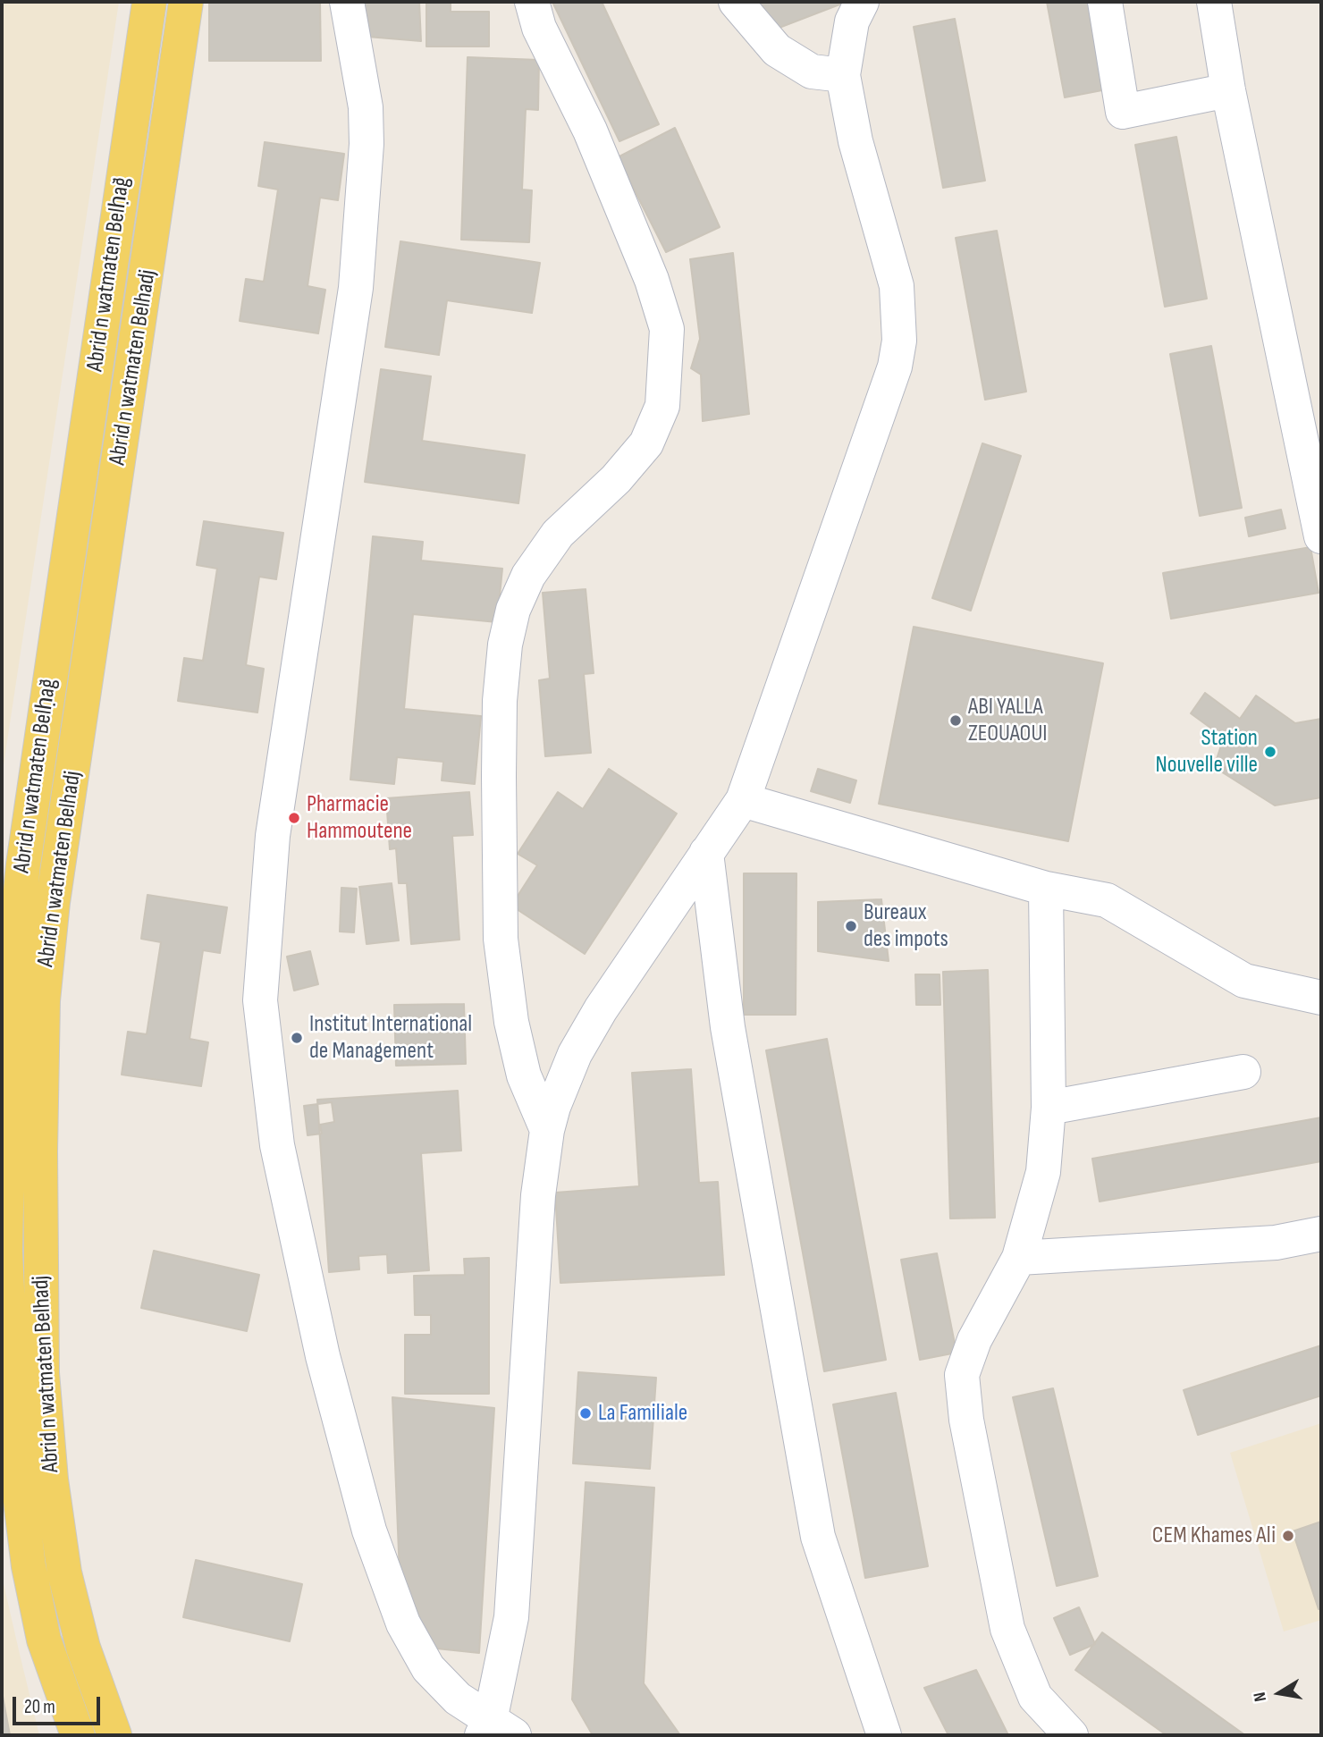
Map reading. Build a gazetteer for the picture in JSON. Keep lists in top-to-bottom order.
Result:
{
  "streets": {
    "main road": ["Abrid n watmaten Belḥaǧ", "Abrid n watmaten Belhadj"]
  },
  "places": [
    "ABI YALLA ZEOUAOUI",
    "Station Nouvelle ville",
    "Pharmacie Hammoutene",
    "Bureaux des impots",
    "Institut International de Management",
    "La Familiale",
    "CEM Khames Ali"
  ],
  "scale_bar": "20 m",
  "north": "left"
}
